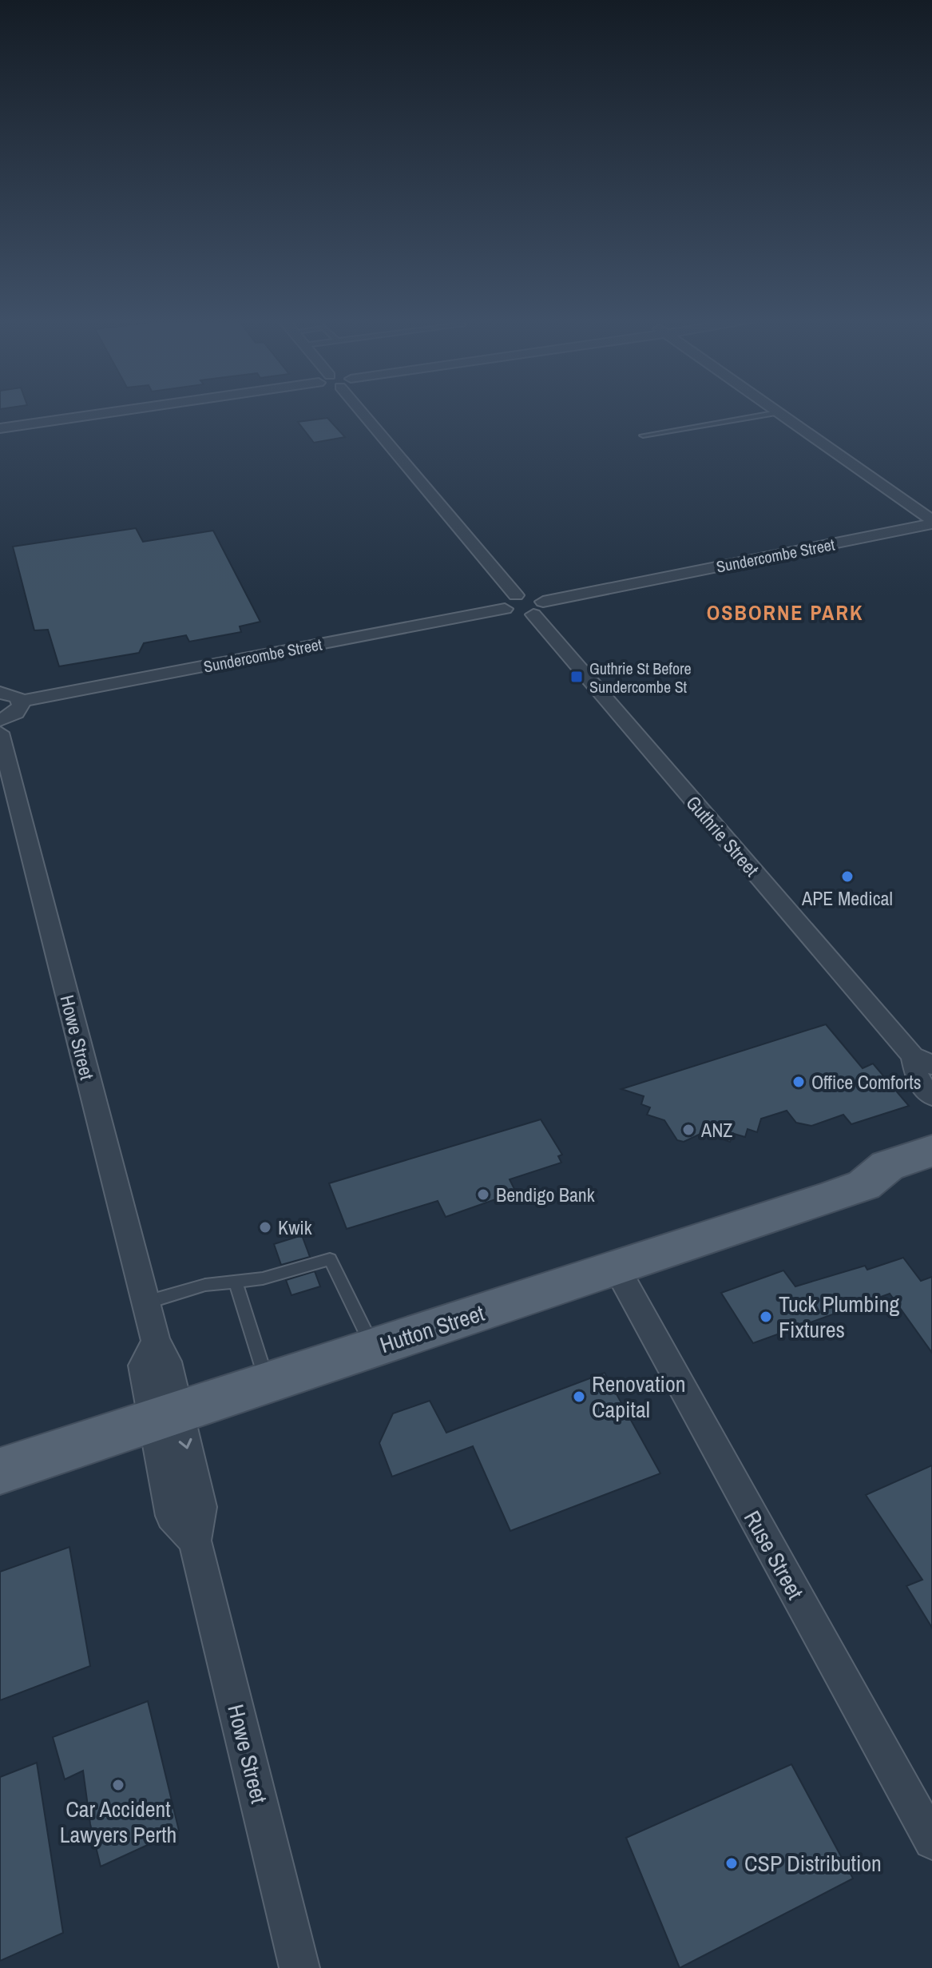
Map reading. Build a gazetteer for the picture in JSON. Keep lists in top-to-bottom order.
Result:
{
  "streets": {
    "main road": ["Hutton Street"],
    "street": [
      "Sundercombe Street",
      "Guthrie Street",
      "Howe Street",
      "Ruse Street"
    ]
  },
  "crossings": [
    ["Sundercombe Street", "Guthrie Street"],
    ["Howe Street", "Hutton Street"],
    ["Hutton Street", "Ruse Street"]
  ],
  "districts": ["OSBORNE PARK"],
  "places": {
    "transit": ["Guthrie St Before Sundercombe St"],
    "other": [
      "APE Medical",
      "Office Comforts",
      "ANZ",
      "Bendigo Bank",
      "Kwik",
      "Tuck Plumbing Fixtures",
      "Renovation Capital",
      "Car Accident Lawyers Perth",
      "CSP Distribution"
    ]
  }
}
